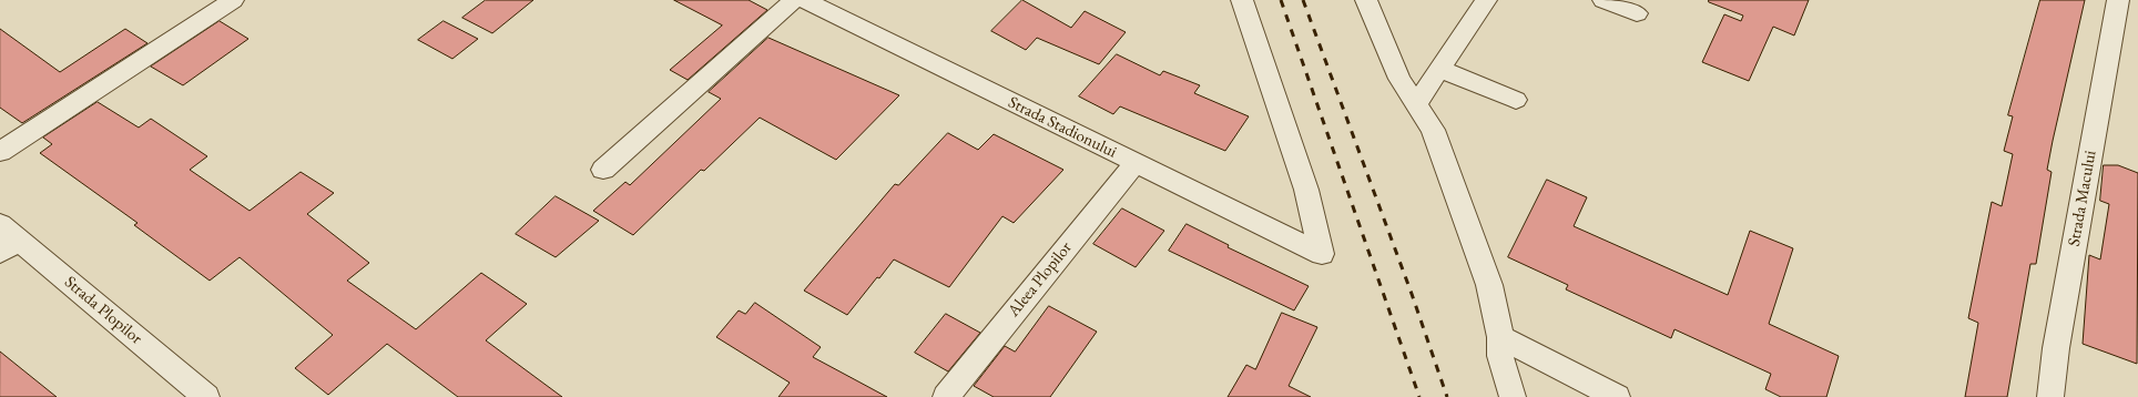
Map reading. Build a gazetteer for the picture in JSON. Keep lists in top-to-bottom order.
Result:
{
  "streets": {
    "street": [
      "Strada Stadionului",
      "Strada Macului",
      "Aleea Plopilor",
      "Strada Plopilor"
    ]
  },
  "crossings": [
    ["Strada Stadionului", "Aleea Plopilor"]
  ]
}
